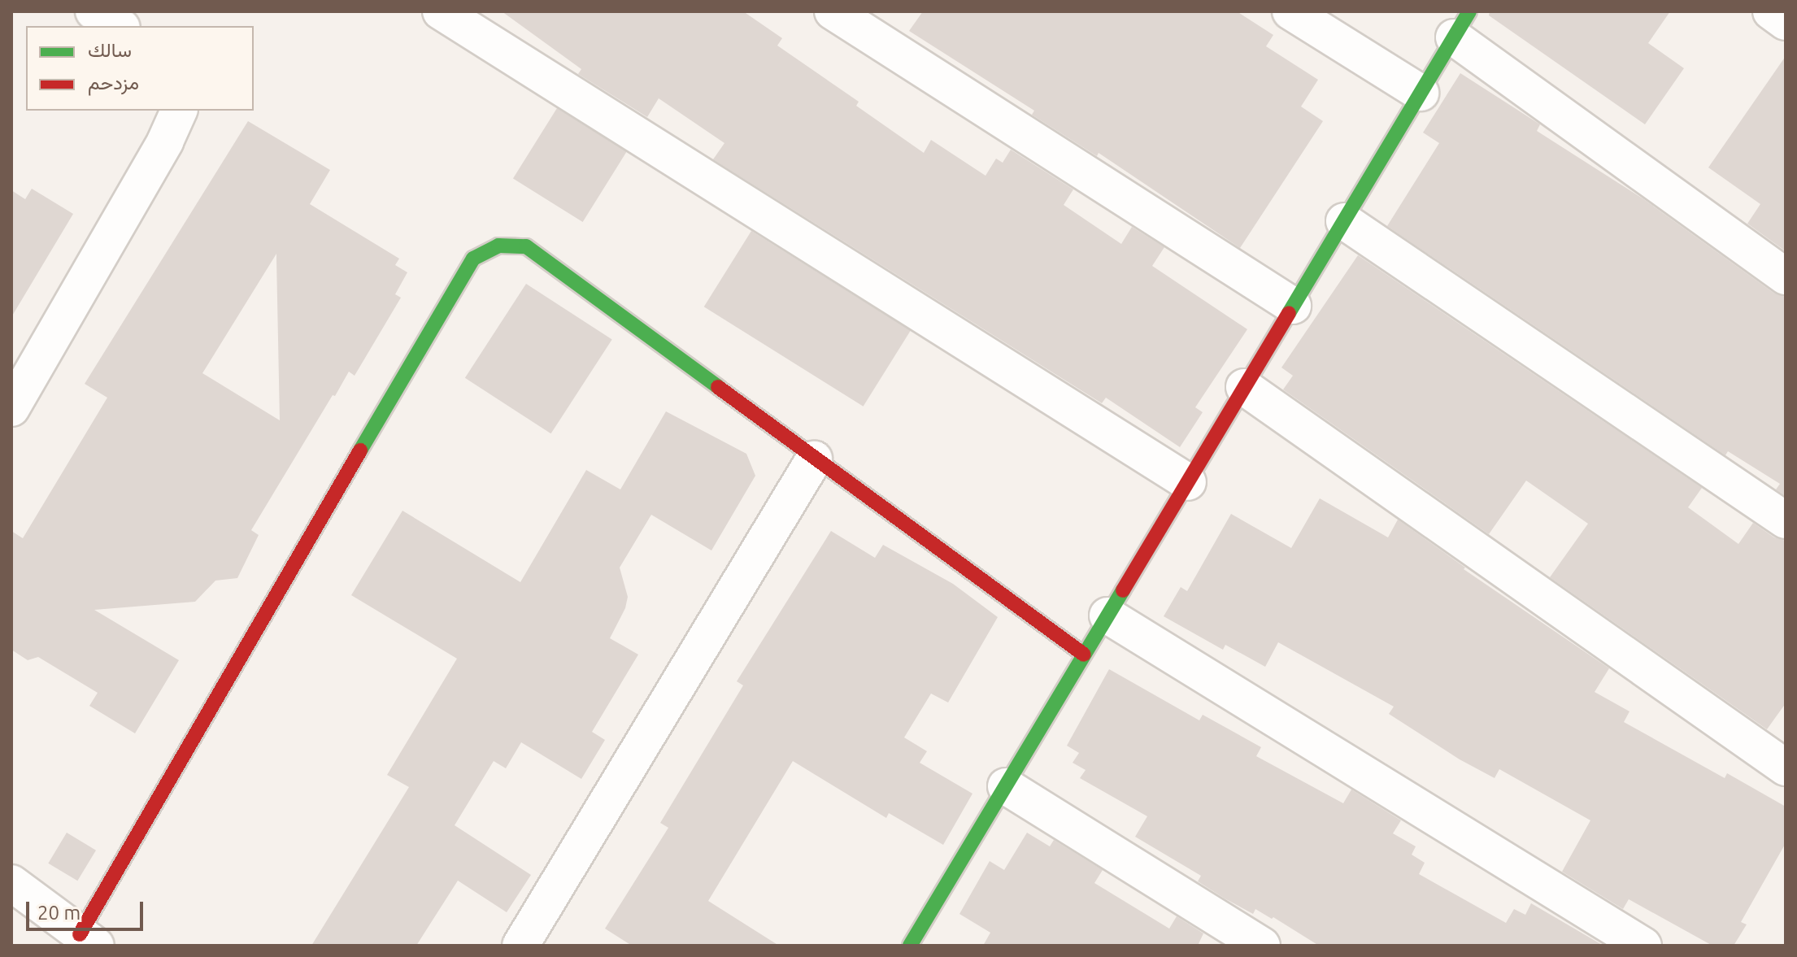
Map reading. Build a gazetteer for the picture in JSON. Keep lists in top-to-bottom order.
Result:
{
  "legend": ["سالك", "مزدحم"],
  "scale_bar": "20 m"
}
